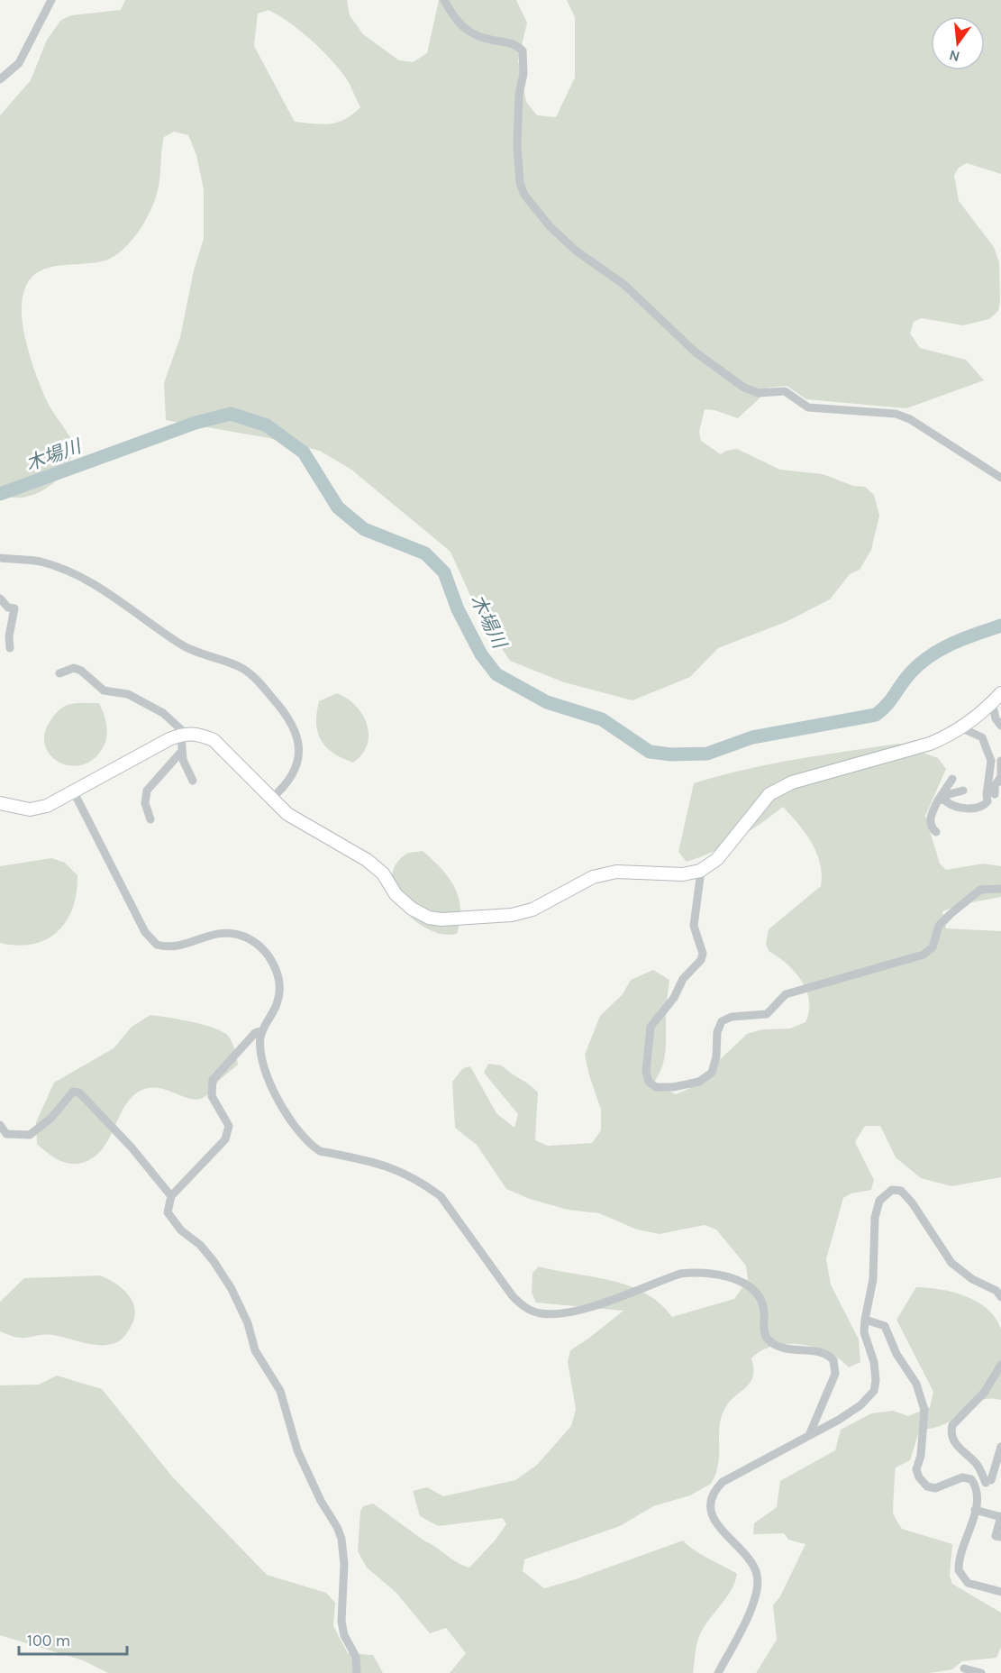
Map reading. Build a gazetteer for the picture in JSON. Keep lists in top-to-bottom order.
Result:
{
  "water": ["木場川"],
  "scale_bar": "100 m",
  "north": "bottom"
}
